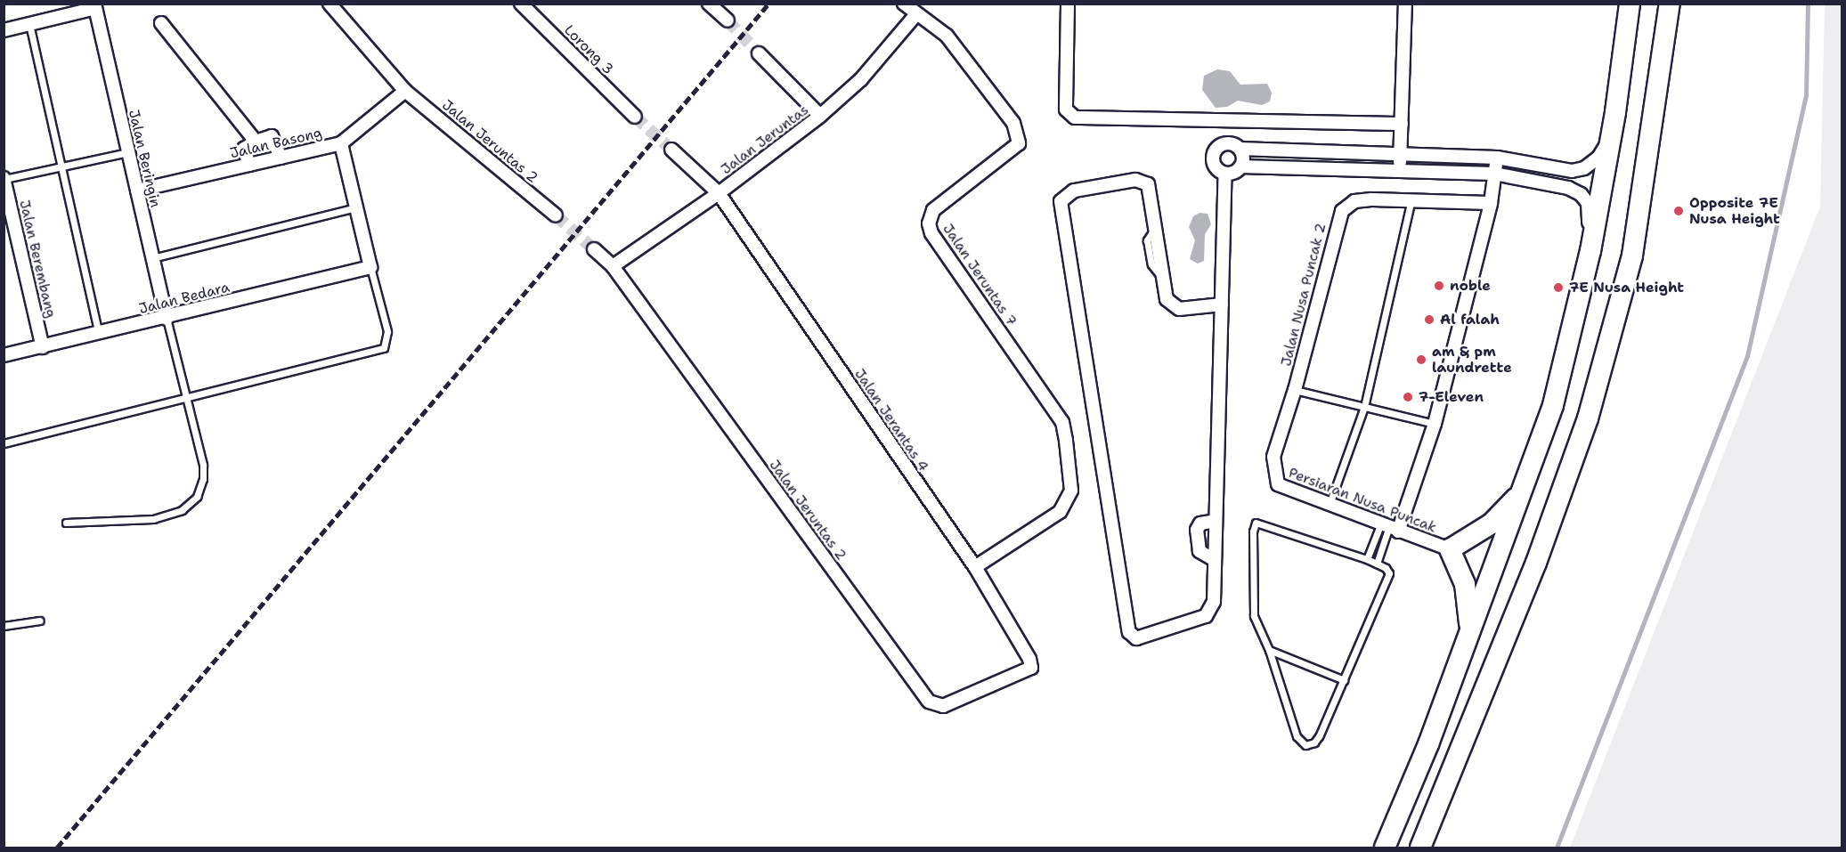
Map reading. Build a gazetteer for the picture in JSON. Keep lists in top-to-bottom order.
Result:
{
  "streets": {
    "street": [
      "Lorong 3",
      "Jalan Jeruntas",
      "Jalan Jeruntas 2",
      "Jalan Basong",
      "Jalan Beringin",
      "Jalan Berembang",
      "Jalan Jeruntas 7",
      "Jalan Nusa Puncak 2",
      "Jalan Bedara",
      "Jalan Jerantas 4",
      "Persiaran Nusa Puncak"
    ]
  },
  "crossings": [
    ["Jalan Jeruntas", "Jalan Jeruntas 2"],
    ["Jalan Jeruntas", "Jalan Jeruntas 7"],
    ["Jalan Jeruntas", "Jalan Jerantas 4"],
    ["Jalan Jeruntas 2", "Jalan Basong"],
    ["Jalan Jeruntas 2", "Jalan Jerantas 4"],
    ["Jalan Basong", "Jalan Beringin"],
    ["Jalan Beringin", "Jalan Bedara"],
    ["Jalan Berembang", "Jalan Bedara"],
    ["Jalan Jeruntas 7", "Jalan Jerantas 4"],
    ["Jalan Nusa Puncak 2", "Persiaran Nusa Puncak"]
  ],
  "places": [
    "Opposite 7E Nusa Height",
    "noble",
    "7E Nusa Height",
    "Al falah",
    "am & pm laundrette",
    "7-Eleven"
  ]
}
